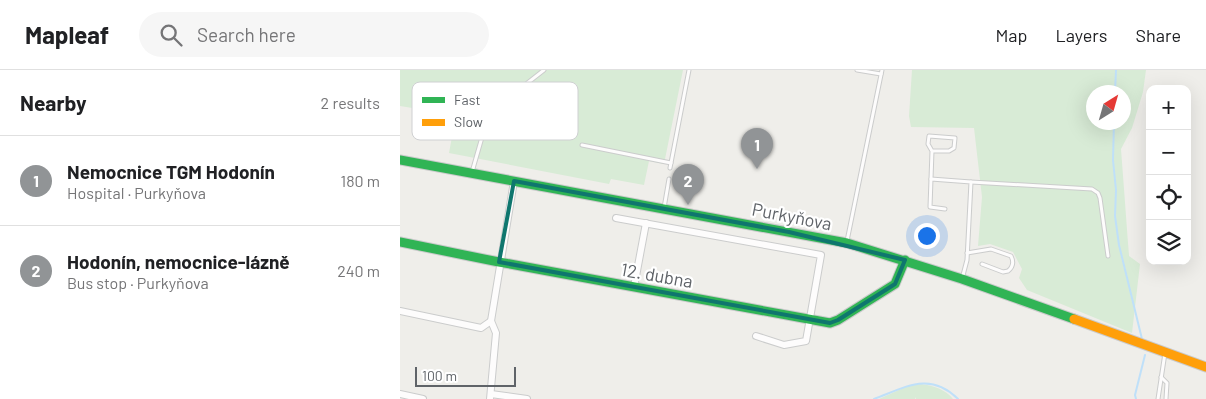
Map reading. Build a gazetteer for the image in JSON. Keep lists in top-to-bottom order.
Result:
{
  "streets": {
    "street": ["Purkyňova", "12. dubna"]
  },
  "crossings": [
    ["Purkyňova", "12. dubna"]
  ],
  "legend": ["Fast", "Slow"],
  "scale_bar": "100 m",
  "north": "top right",
  "page": {
    "header": "Mapleaf",
    "search": "Search here",
    "nav": ["Map", "Layers", "Share"],
    "heading": ["Nearby", "2 results"],
    "map_buttons": ["+", "−"],
    "pins": ["1", "2"],
    "list": [
      {
        "mark": "1",
        "name": "Nemocnice TGM Hodonín",
        "note": "Hospital · Purkyňova",
        "value": "180 m"
      },
      {
        "mark": "2",
        "name": "Hodonín, nemocnice-lázně",
        "note": "Bus stop · Purkyňova",
        "value": "240 m"
      }
    ],
    "scale": "100 m"
  }
}
